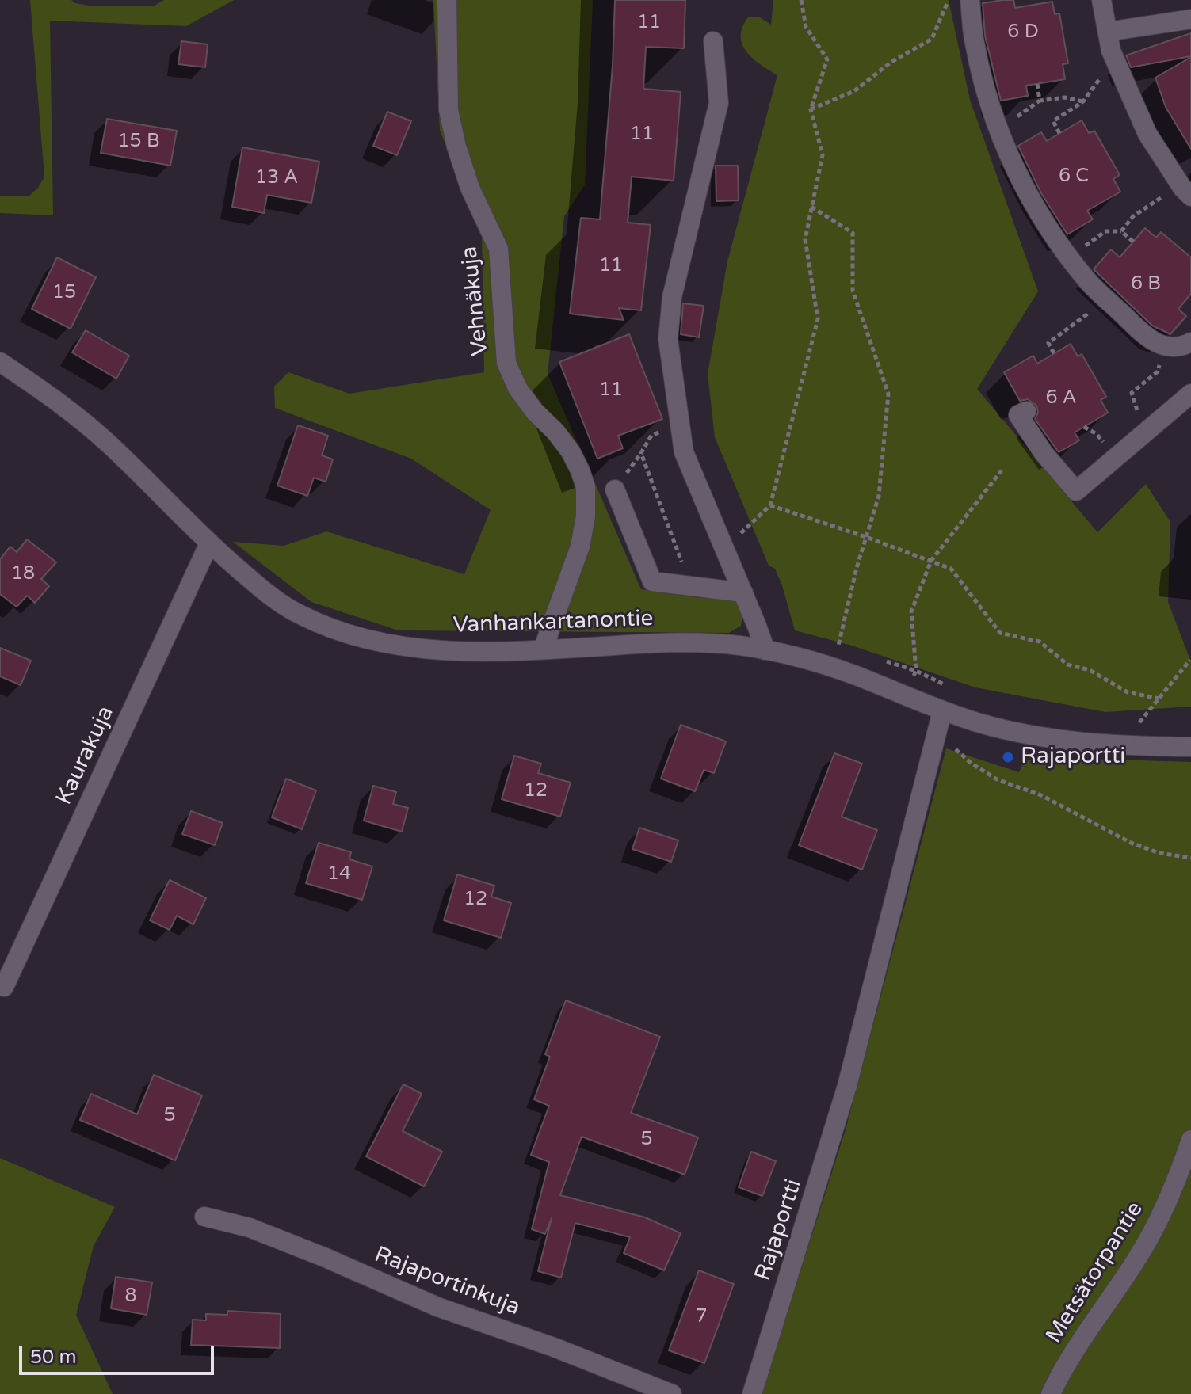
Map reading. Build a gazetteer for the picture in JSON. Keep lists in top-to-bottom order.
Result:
{
  "streets": {
    "street": [
      "Vehnäkuja",
      "Vanhankartanontie",
      "Kaurakuja",
      "Rajaportti",
      "Metsätorpantie",
      "Rajaportinkuja"
    ]
  },
  "crossings": [
    ["Vehnäkuja", "Vanhankartanontie"],
    ["Vanhankartanontie", "Kaurakuja"],
    ["Vanhankartanontie", "Rajaportti"]
  ],
  "places": ["Rajaportti"],
  "house_numbers": [
    "11",
    "6 D",
    "11",
    "15 B",
    "6 C",
    "13 A",
    "11",
    "6 B",
    "15",
    "11",
    "6 A",
    "18",
    "12",
    "14",
    "12",
    "5",
    "5",
    "8",
    "7"
  ],
  "scale_bar": "50 m"
}
